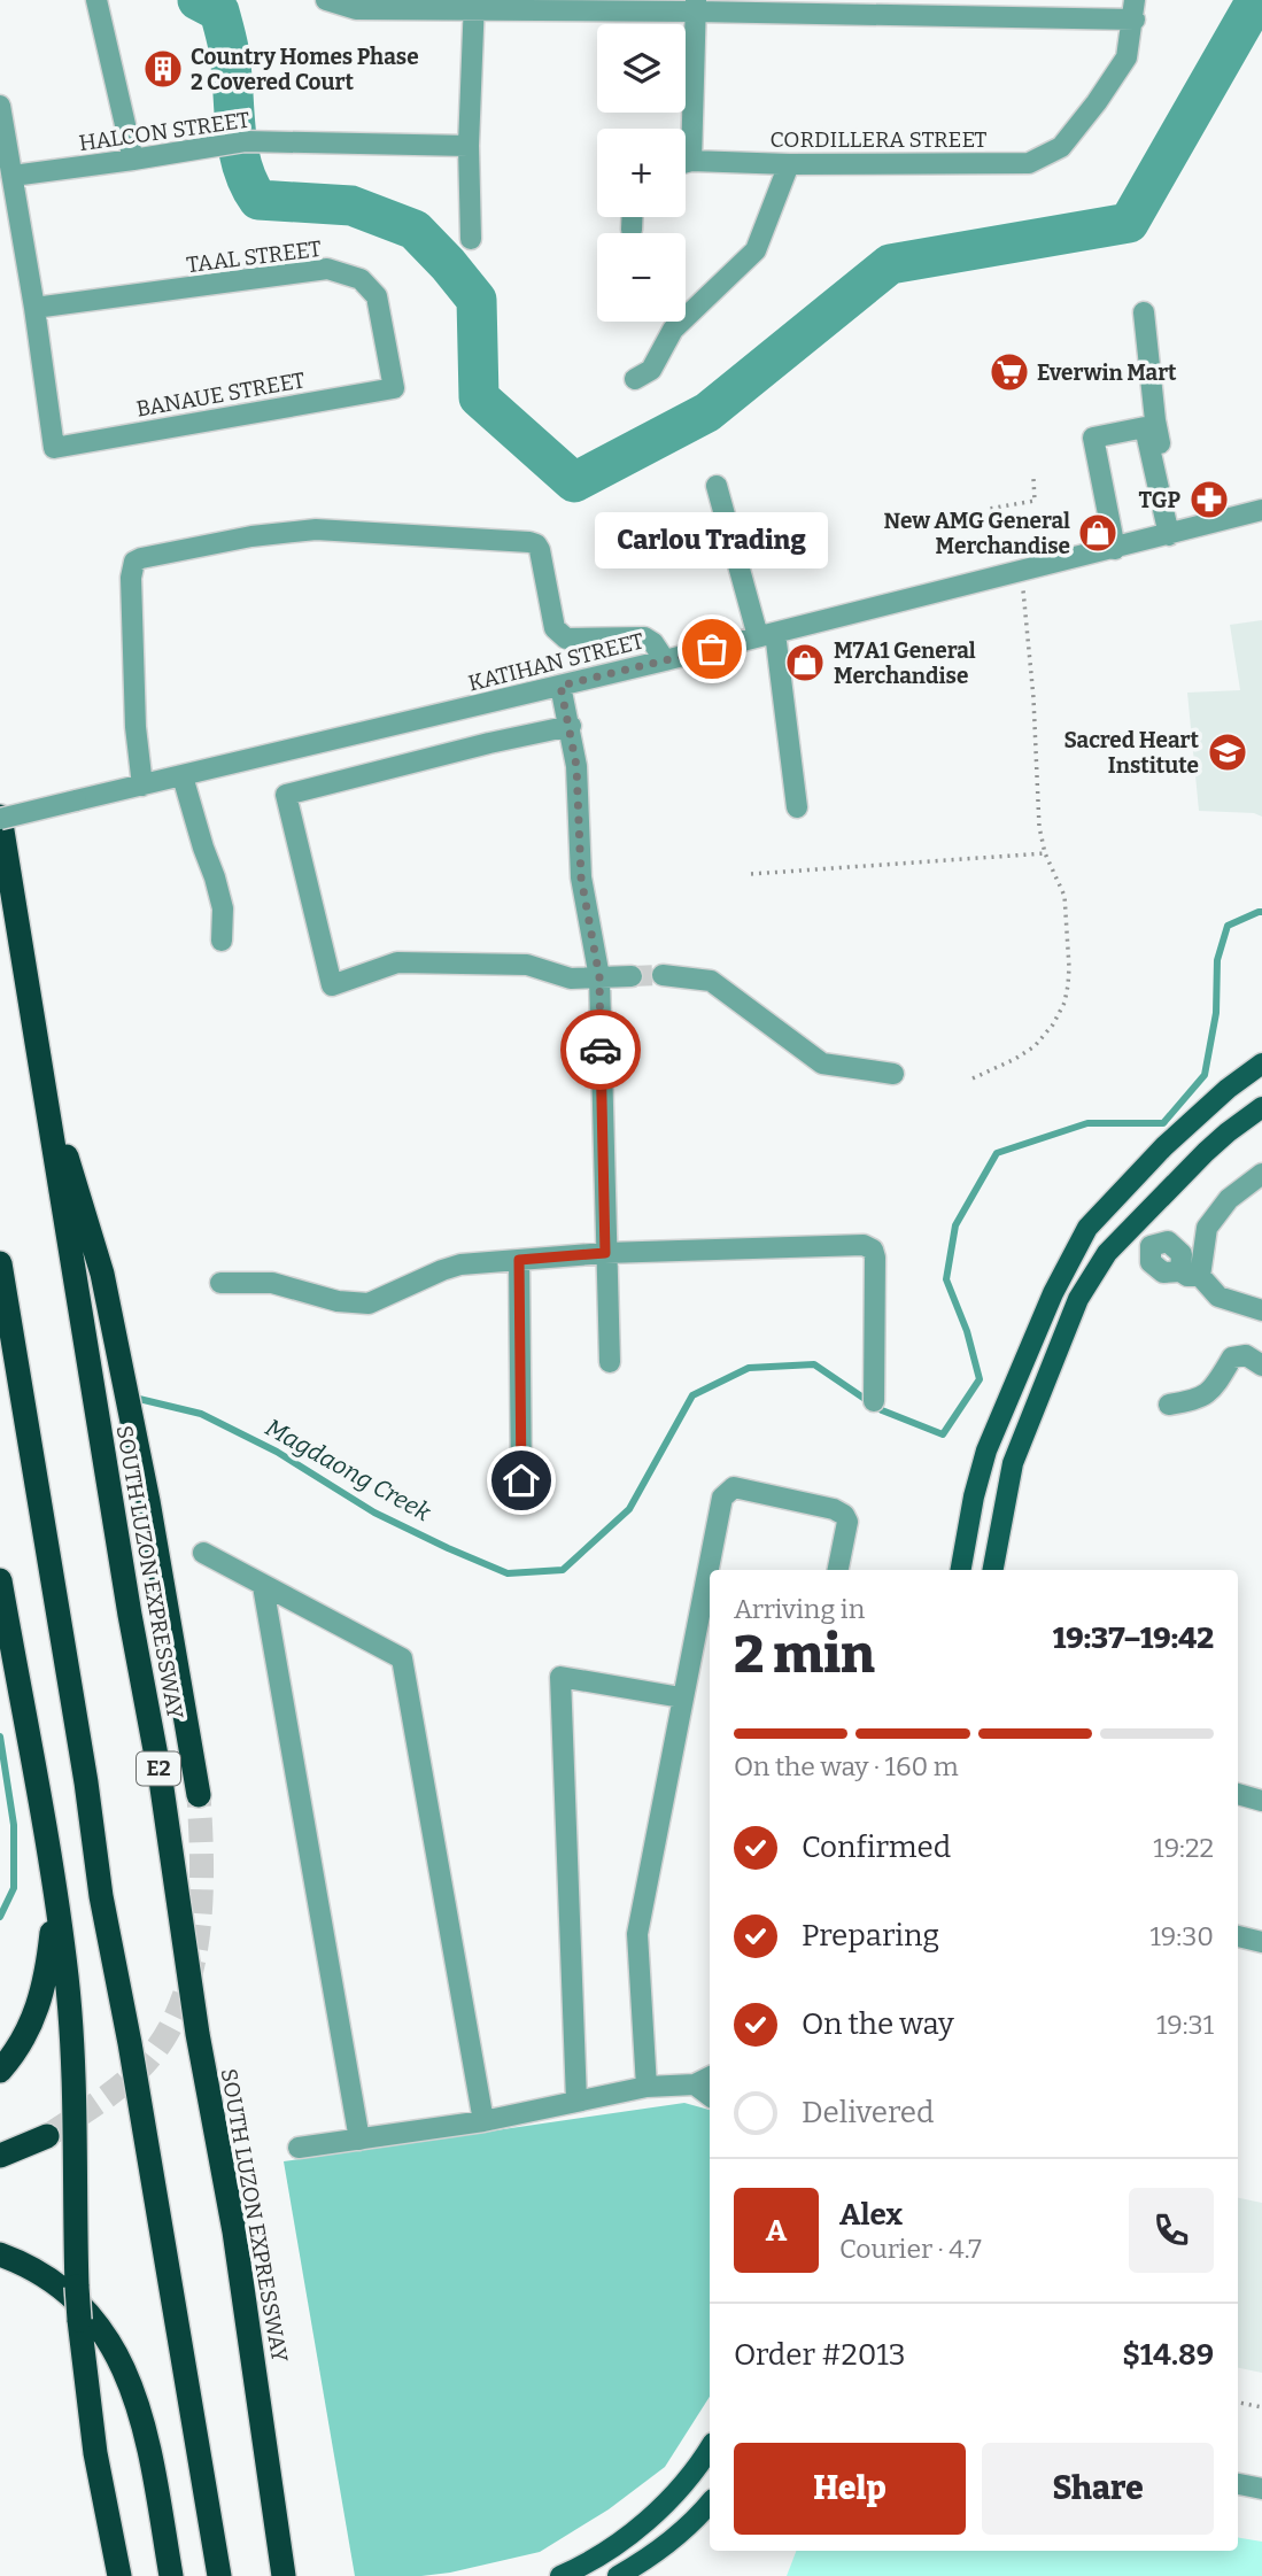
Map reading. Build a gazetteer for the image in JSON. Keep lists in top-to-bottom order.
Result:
{
  "streets": {
    "highway": ["SOUTH LUZON EXPRESSWAY", "E2"],
    "street": [
      "HALCON STREET",
      "CORDILLERA STREET",
      "TAAL STREET",
      "BANAUE STREET",
      "KATIHAN STREET"
    ]
  },
  "crossings": [
    ["TAAL STREET", "BANAUE STREET"],
    ["KATIHAN STREET", "SOUTH LUZON EXPRESSWAY"]
  ],
  "water": ["Magdaong Creek"],
  "places": {
    "building": ["Country Homes Phase 2 Covered Court"],
    "supermarket": ["Everwin Mart"],
    "pharmacy": ["TGP"],
    "shop": ["New AMG General Merchandise", "M7A1 General Merchandise"],
    "other": ["Carlou Trading"],
    "school or university": ["Sacred Heart Institute"]
  },
  "page": {
    "map_buttons": ["+", "−"],
    "bubble": "Carlou Trading",
    "heading": ["2 min", "Arriving in", "19:37–19:42"],
    "panel": [
      "Alex",
      "Courier · 4.7",
      "Order #2013",
      "$14.89"
    ],
    "bar": "On the way · 160 m",
    "list": [
      ["Confirmed", "19:22"],
      ["Preparing", "19:30"],
      ["On the way", "19:31"],
      "Delivered"
    ],
    "round": "A",
    "buttons": ["Help", "Share"]
  }
}
